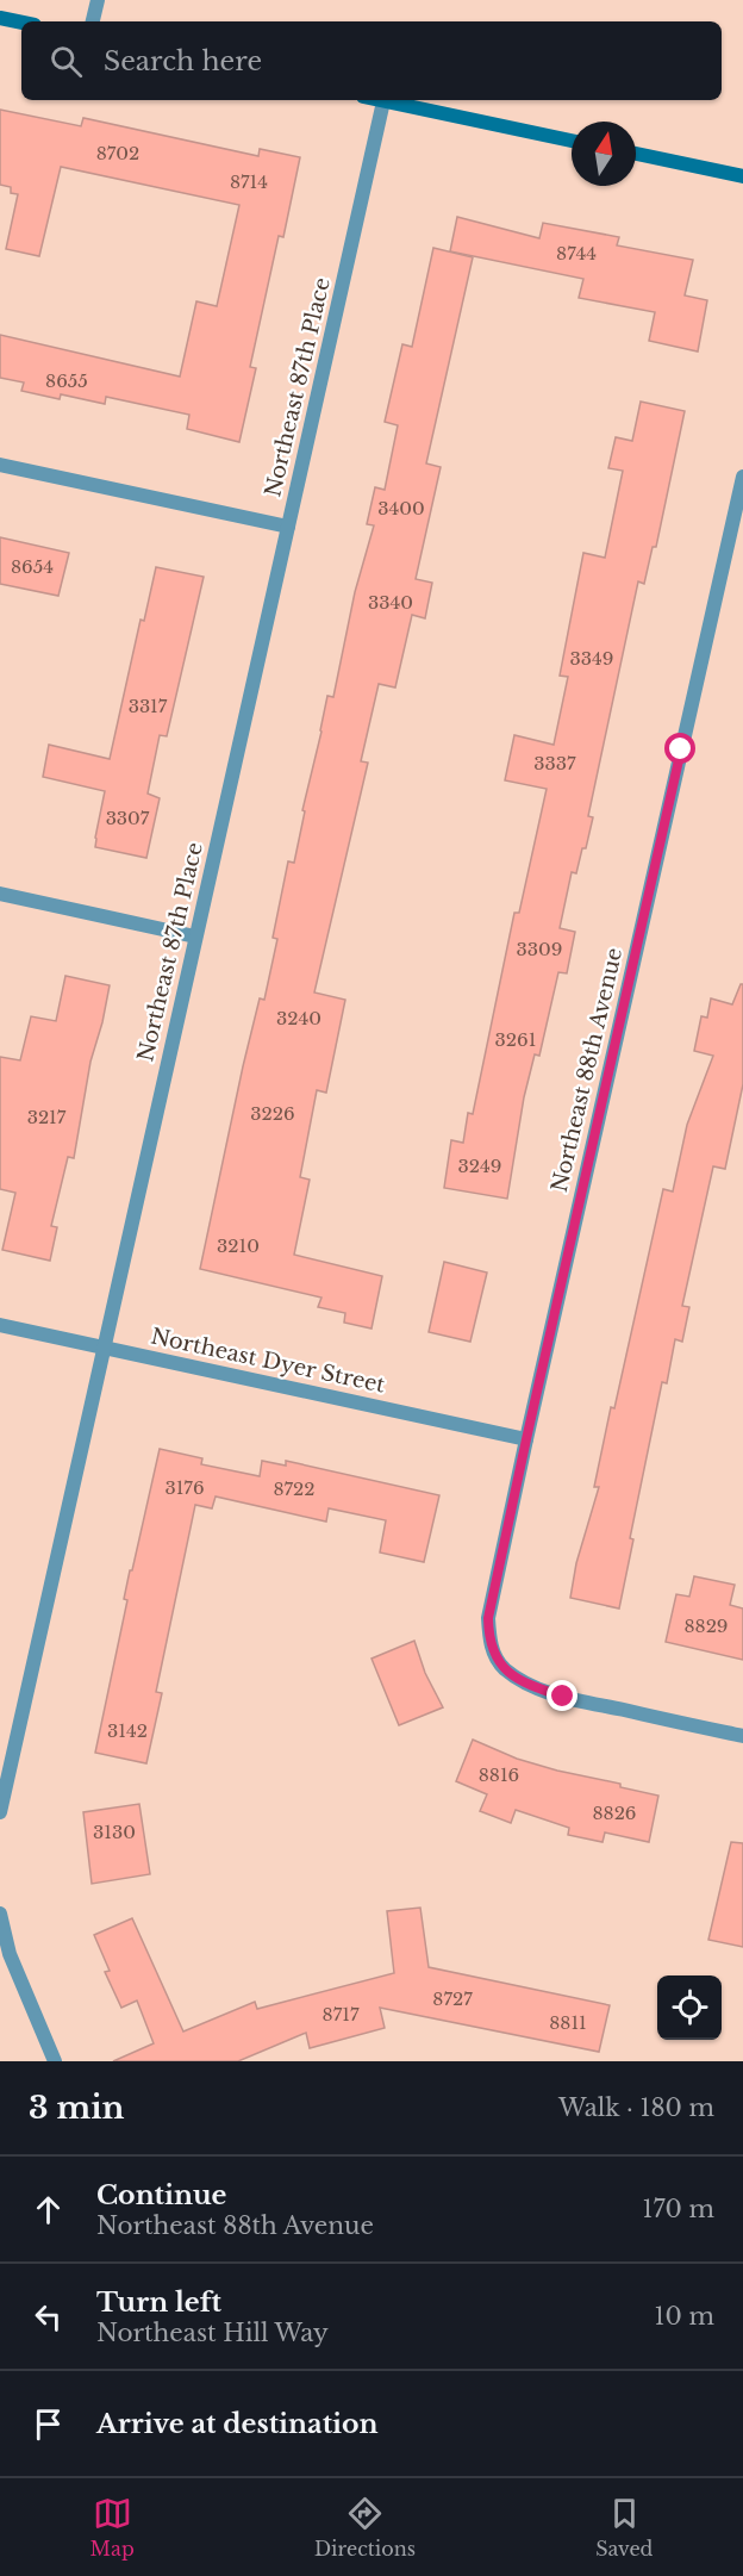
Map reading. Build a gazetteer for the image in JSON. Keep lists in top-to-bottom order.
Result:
{
  "streets": {
    "street": ["Northeast 87th Place", "Northeast 88th Avenue", "Northeast Dyer Street"]
  },
  "crossings": [
    ["Northeast 87th Place", "Northeast Dyer Street"],
    ["Northeast 88th Avenue", "Northeast Dyer Street"]
  ],
  "house_numbers": [
    "8702",
    "8714",
    "8744",
    "8655",
    "3400",
    "8654",
    "3340",
    "3349",
    "3317",
    "3337",
    "3307",
    "3309",
    "3240",
    "3261",
    "3226",
    "3217",
    "3249",
    "3210",
    "3176",
    "8722",
    "8829",
    "3142",
    "8816",
    "8826",
    "3130",
    "8727",
    "8717",
    "8811"
  ],
  "north": "top",
  "page": {
    "search": "Search here",
    "heading": ["3 min", "Walk · 180 m"],
    "list": [
      ["Continue", "Northeast 88th Avenue", "170 m"],
      ["Turn left", "Northeast Hill Way", "10 m"],
      "Arrive at destination"
    ],
    "nav": ["Map", "Directions", "Saved"]
  }
}
